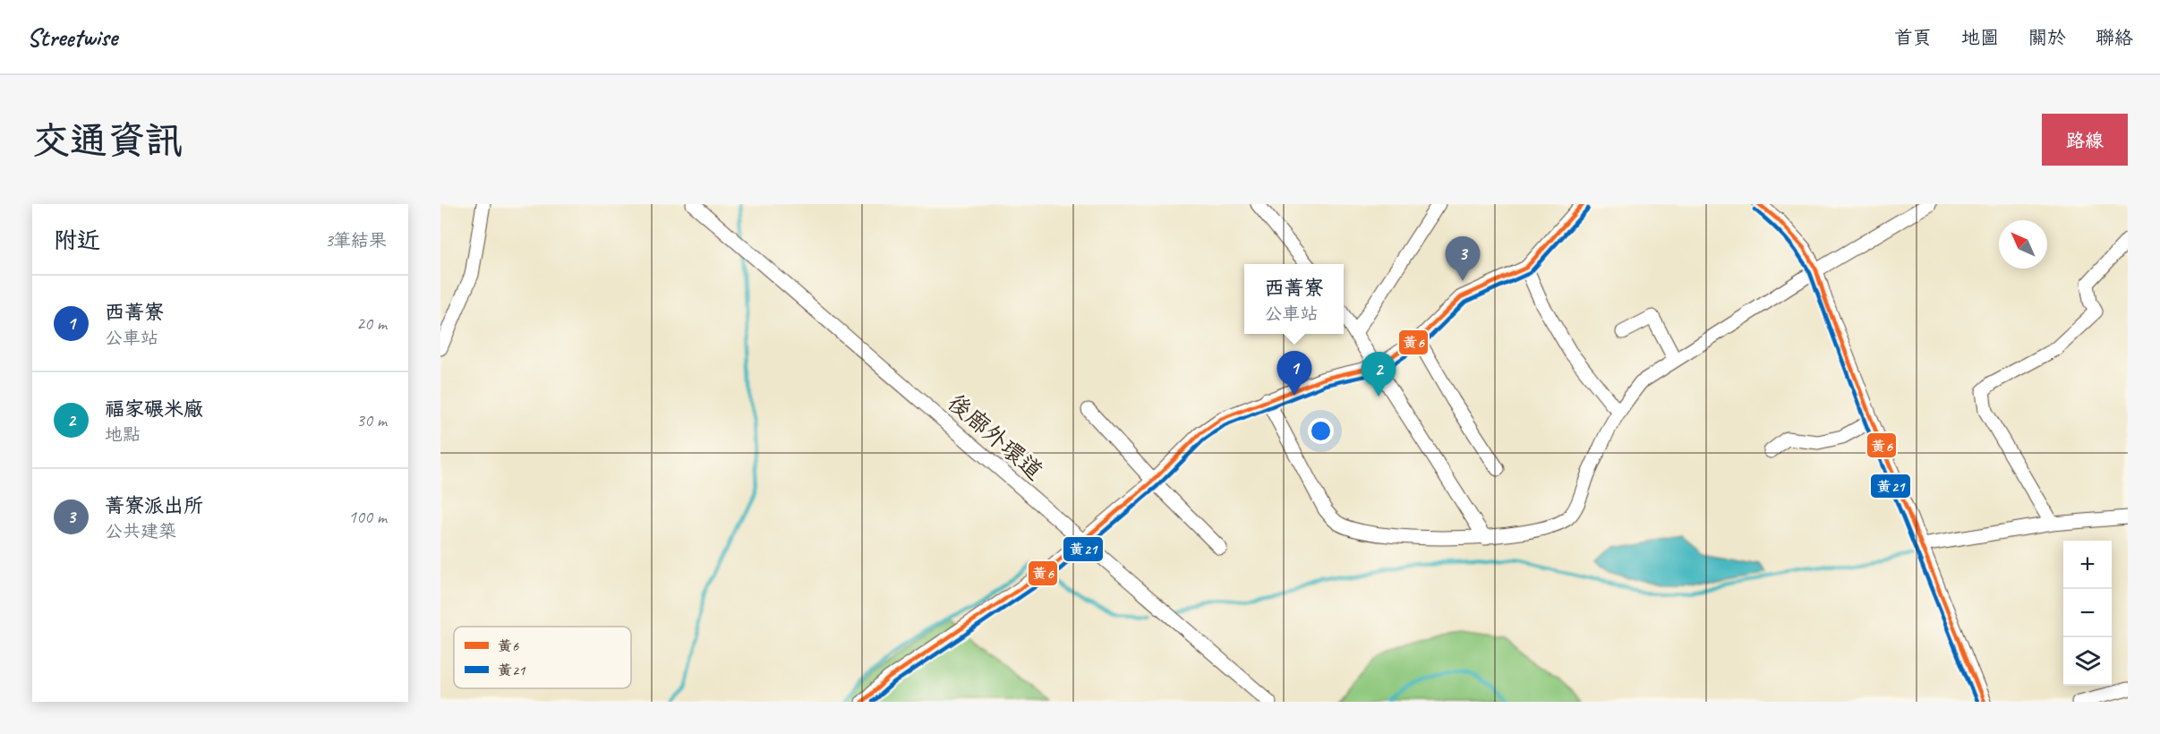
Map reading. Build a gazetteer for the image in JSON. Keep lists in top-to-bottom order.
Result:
{
  "streets": {
    "street": ["後廍外環道"]
  },
  "lines": ["transit line 黃6", "transit line 黃21"],
  "legend": ["黃6", "黃21"],
  "north": "top left",
  "page": {
    "header": "Streetwise",
    "nav": [
      "首頁",
      "地圖",
      "關於",
      "聯絡"
    ],
    "buttons": "路線",
    "title": "交通資訊",
    "heading": ["附近", "3筆結果"],
    "pins": ["3", "1", "2"],
    "popup": ["西菁寮", "公車站"],
    "list": [
      {
        "mark": "1",
        "name": "西菁寮",
        "note": "公車站",
        "value": "20 m"
      },
      {
        "mark": "2",
        "name": "福家碾米廠",
        "note": "地點",
        "value": "30 m"
      },
      {
        "mark": "3",
        "name": "菁寮派出所",
        "note": "公共建築",
        "value": "100 m"
      }
    ],
    "map_buttons": ["+", "−"]
  }
}
